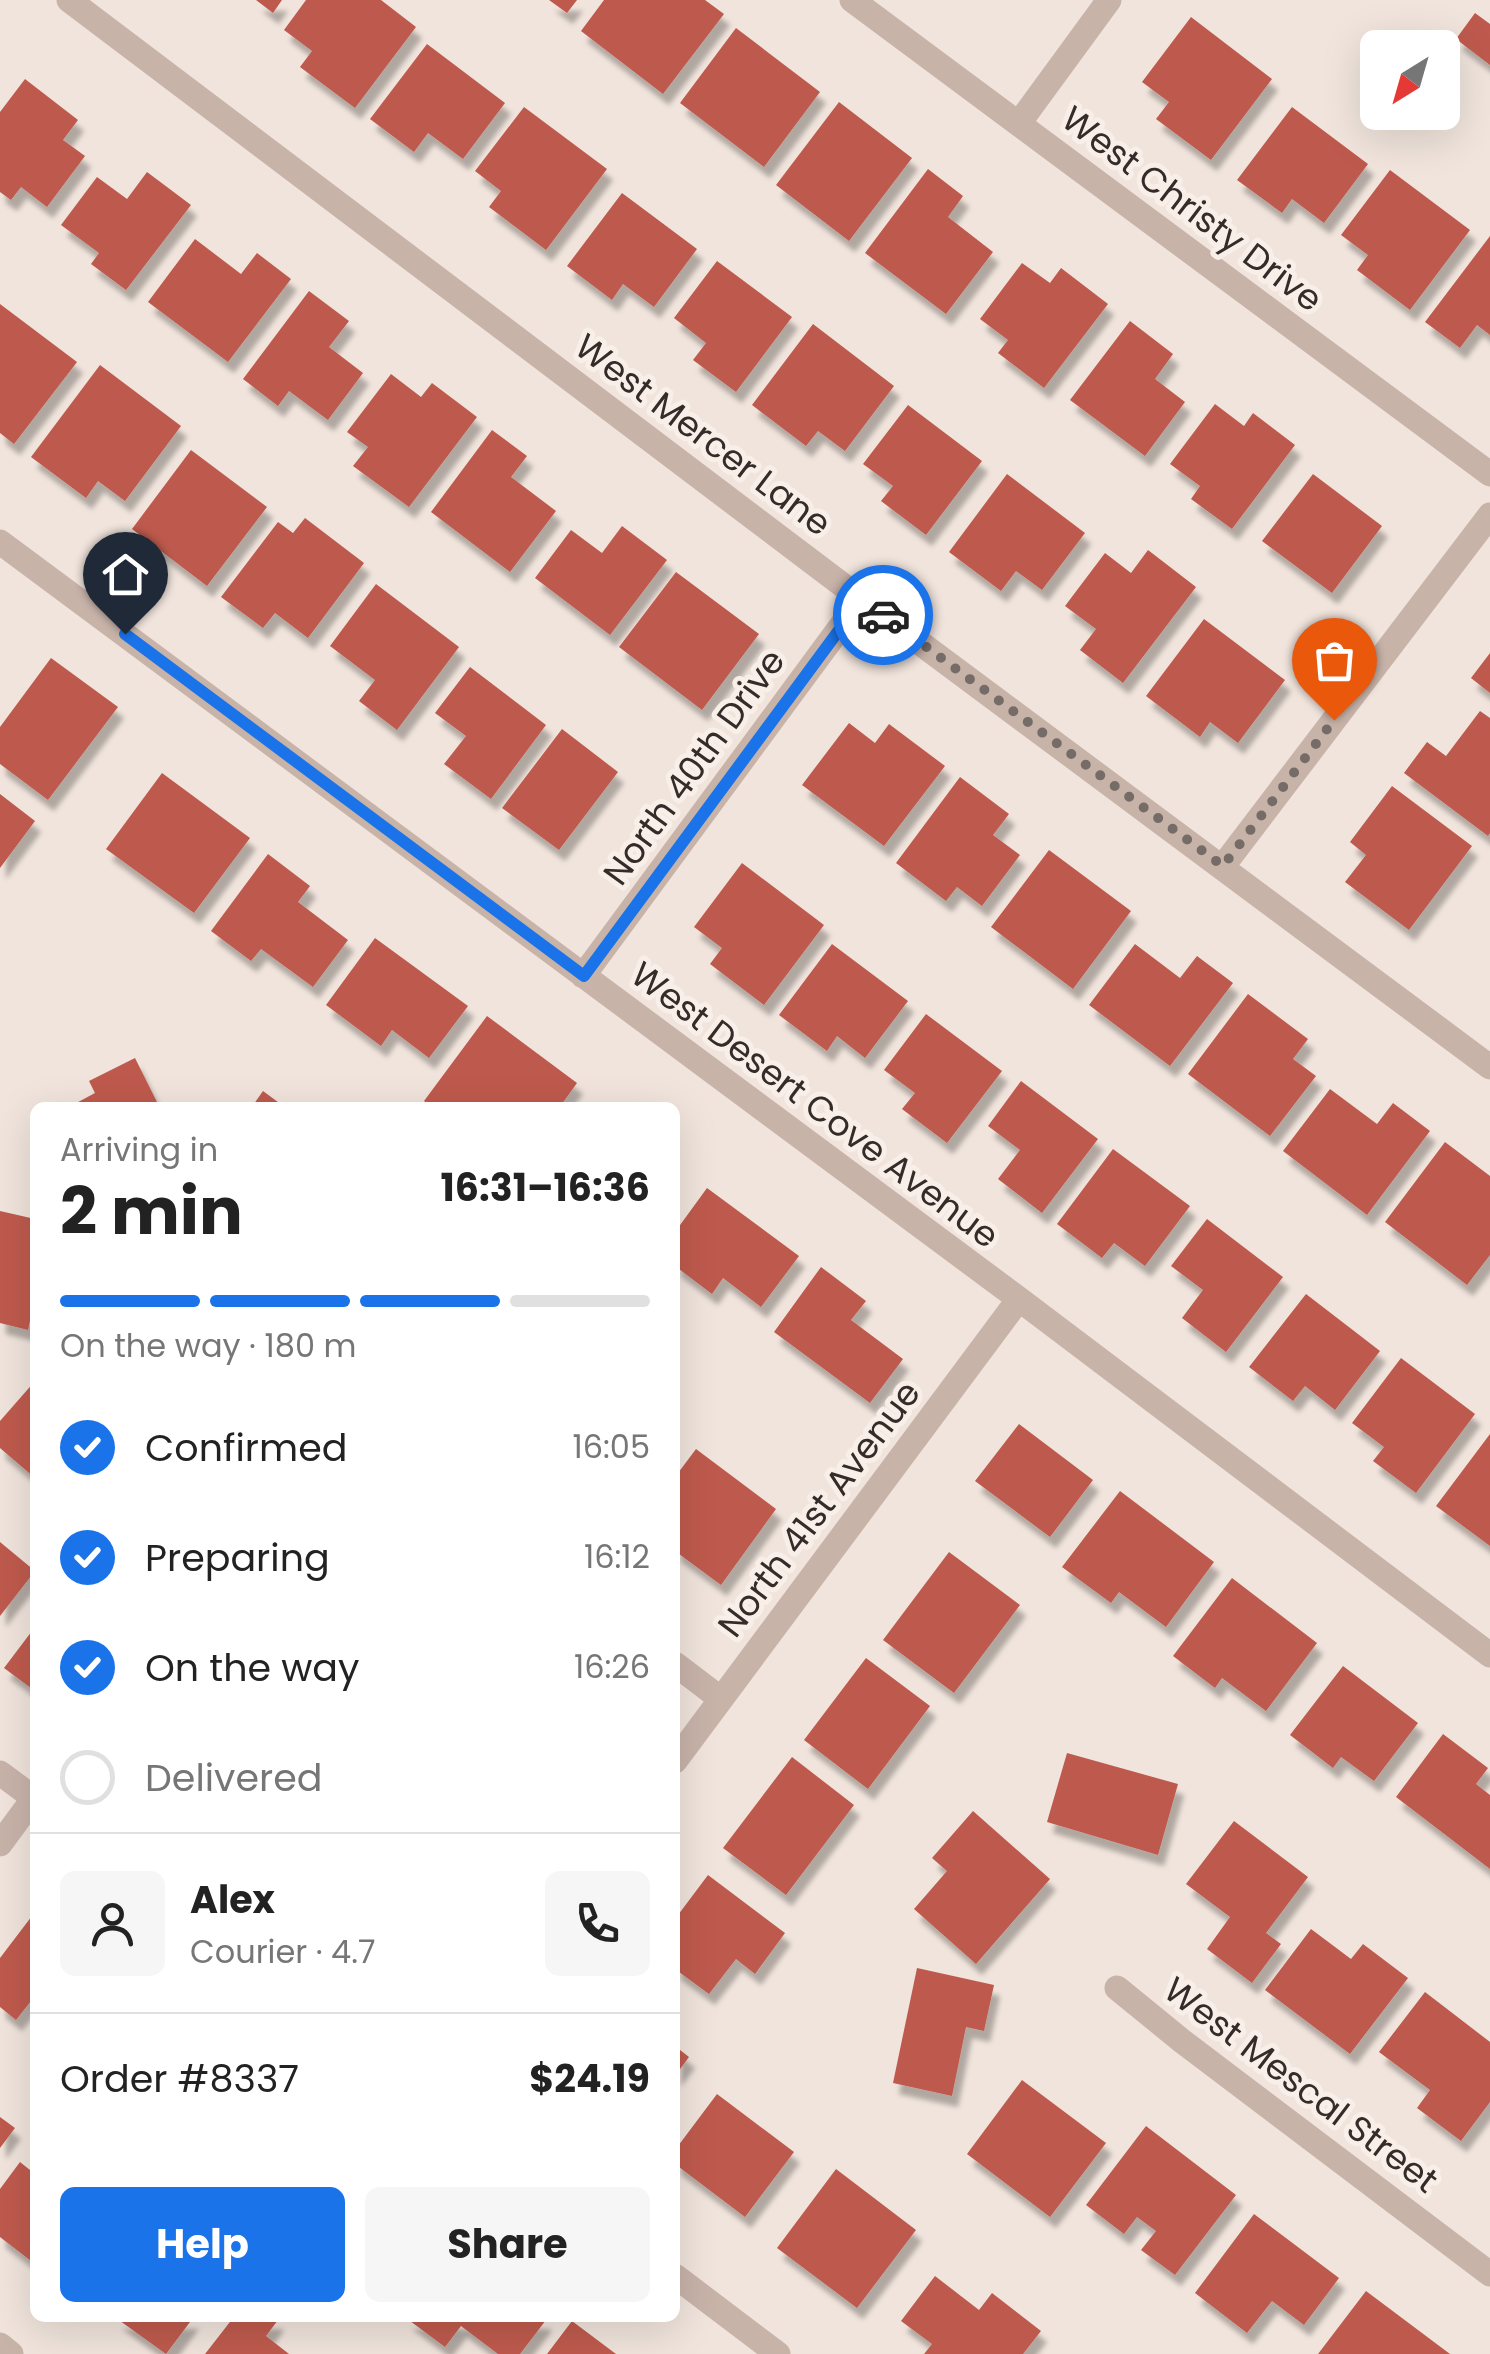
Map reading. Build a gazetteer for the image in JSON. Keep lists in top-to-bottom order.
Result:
{
  "streets": {
    "street": [
      "West Christy Drive",
      "West Mercer Lane",
      "North 40th Drive",
      "West Desert Cove Avenue",
      "North 41st Avenue",
      "West Mescal Street"
    ]
  },
  "crossings": [
    ["West Mercer Lane", "North 40th Drive"],
    ["North 40th Drive", "West Desert Cove Avenue"],
    ["West Desert Cove Avenue", "North 41st Avenue"]
  ],
  "north": "bottom left",
  "page": {
    "heading": ["2 min", "Arriving in", "16:31–16:36"],
    "panel": [
      "Alex",
      "Courier · 4.7",
      "Order #8337",
      "$24.19"
    ],
    "bar": "On the way · 180 m",
    "list": [
      ["Confirmed", "16:05"],
      ["Preparing", "16:12"],
      ["On the way", "16:26"],
      "Delivered"
    ],
    "buttons": ["Help", "Share"]
  }
}
